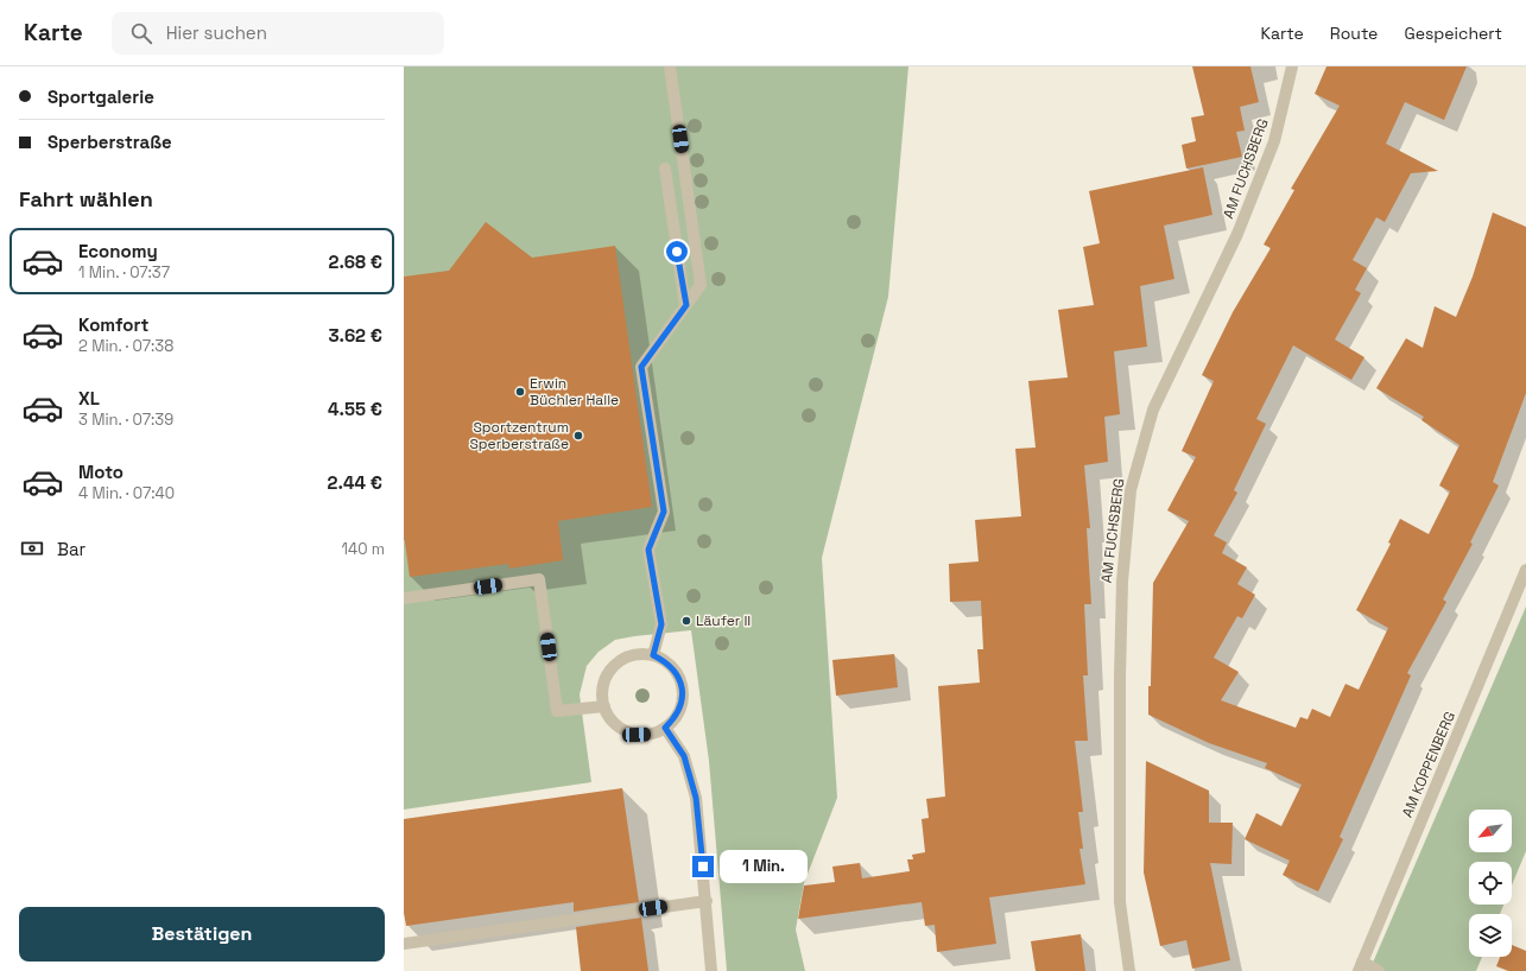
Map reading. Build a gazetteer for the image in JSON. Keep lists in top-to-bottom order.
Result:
{
  "streets": {
    "street": ["AM FUCHSBERG", "AM KOPPENBERG"]
  },
  "places": ["Erwin Büchler Halle", "Sportzentrum Sperberstraße", "Läufer II"],
  "north": "bottom left",
  "page": {
    "header": "Karte",
    "search": "Hier suchen",
    "nav": ["Karte", "Route", "Gespeichert"],
    "banner": ["Sportgalerie", "Sperberstraße"],
    "heading": "Fahrt wählen",
    "list": [
      {
        "name": "Economy",
        "note": "1 Min. · 07:37",
        "value": "2.68 €"
      },
      {
        "name": "Komfort",
        "note": "2 Min. · 07:38",
        "value": "3.62 €"
      },
      {
        "name": "XL",
        "note": "3 Min. · 07:39",
        "value": "4.55 €"
      },
      {
        "name": "Moto",
        "note": "4 Min. · 07:40",
        "value": "2.44 €"
      }
    ],
    "pay": ["Bar", "140 m"],
    "bubble": "1 Min.",
    "buttons": "Bestätigen"
  }
}
